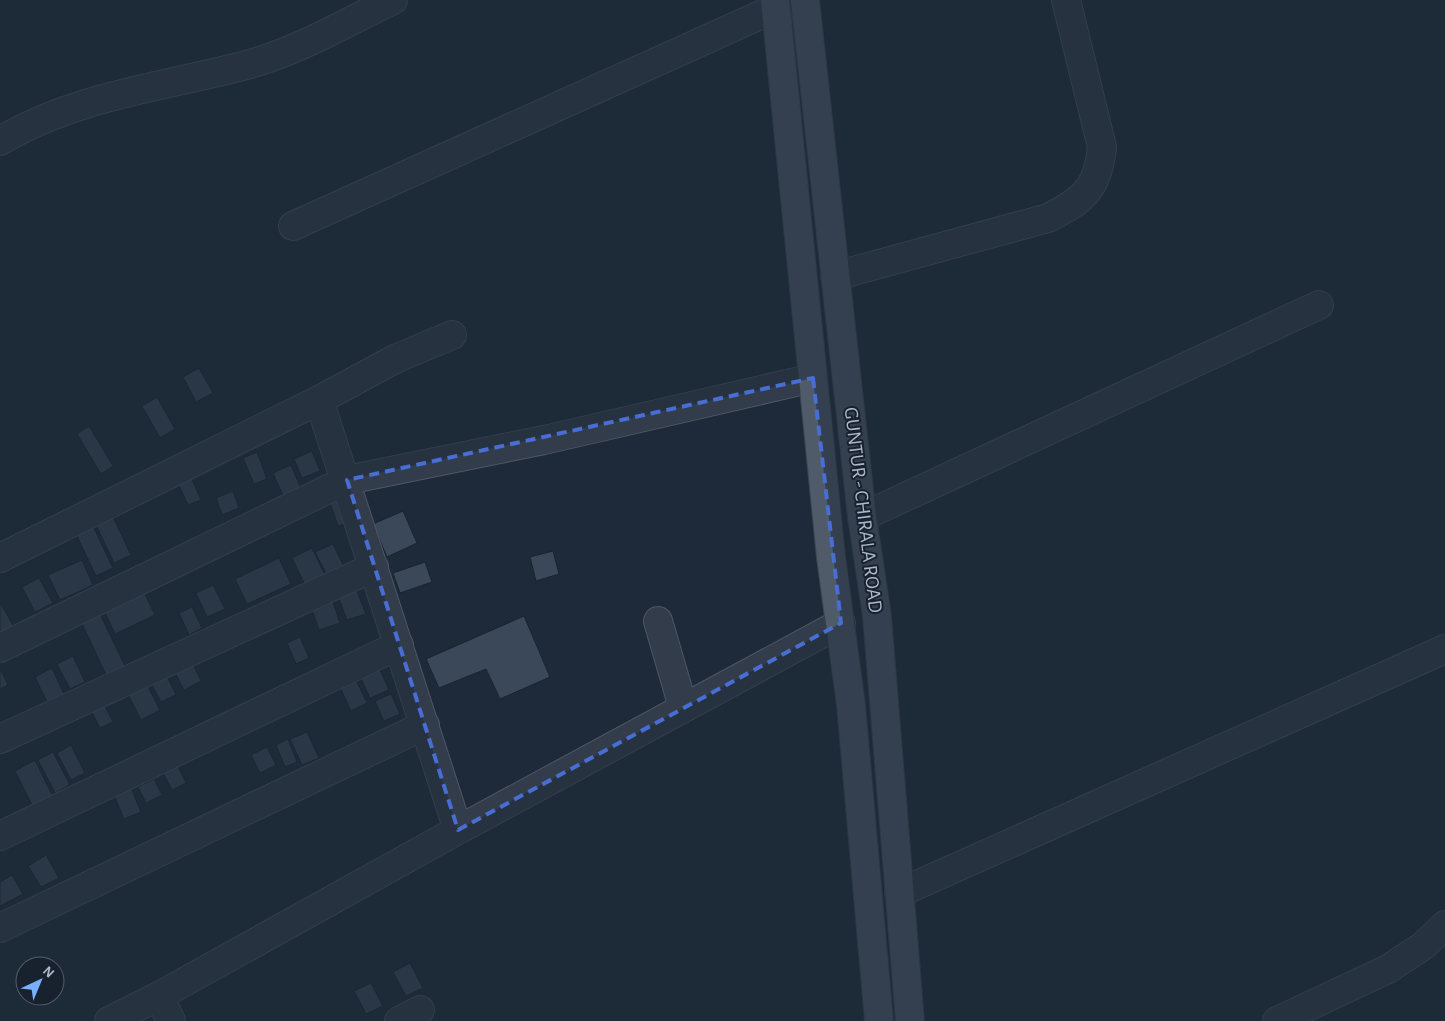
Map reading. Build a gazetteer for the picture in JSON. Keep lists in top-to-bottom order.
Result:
{
  "streets": {
    "main road": ["GUNTUR - CHIRALA ROAD"]
  },
  "north": "top right"
}
